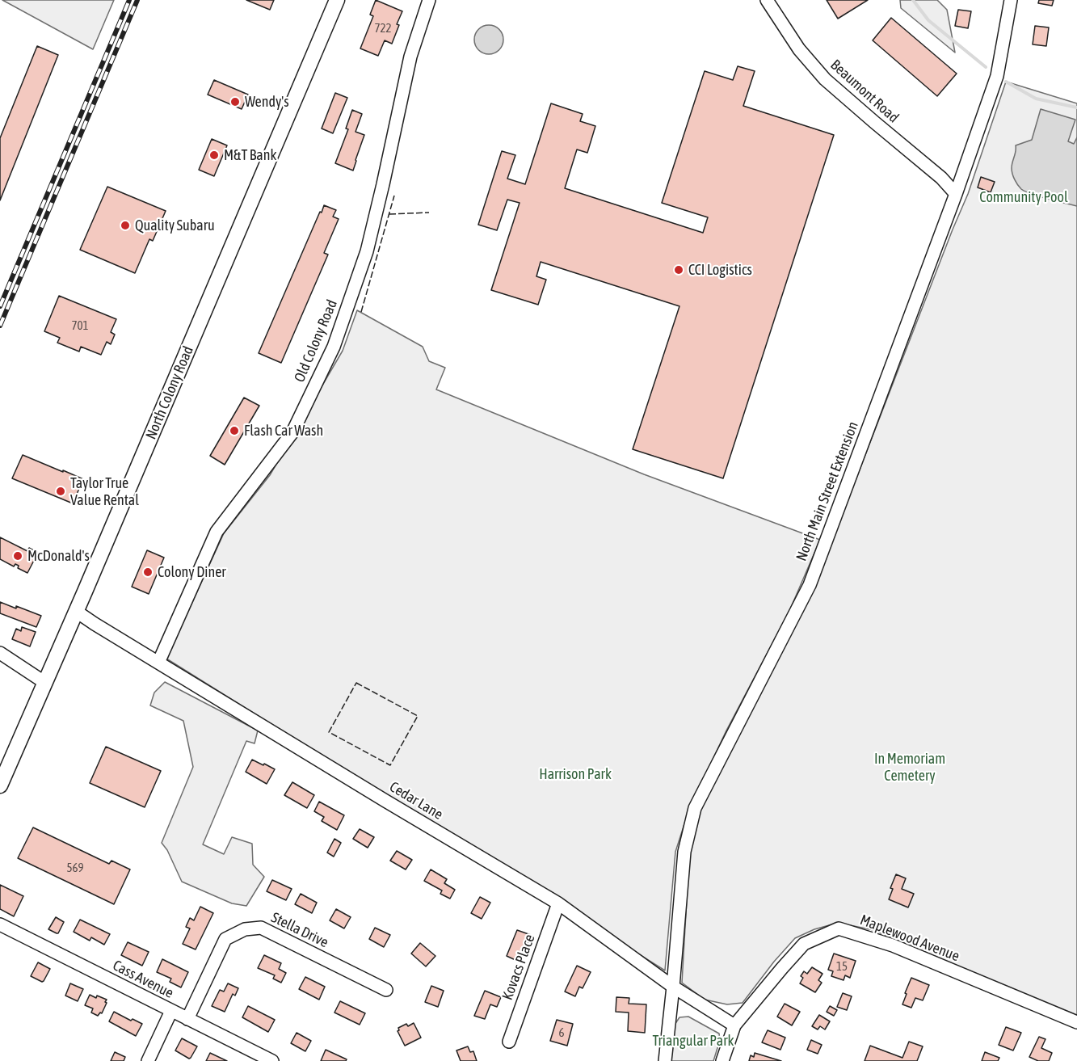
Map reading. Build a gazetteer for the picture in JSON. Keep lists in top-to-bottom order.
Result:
{
  "streets": {
    "main road": ["North Colony Road"],
    "street": [
      "Beaumont Road",
      "Old Colony Road",
      "North Main Street Extension",
      "Cedar Lane",
      "Stella Drive",
      "Maplewood Avenue",
      "Kovacs Place",
      "Cass Avenue"
    ]
  },
  "crossings": [
    ["Beaumont Road", "North Main Street Extension"],
    ["Old Colony Road", "Cedar Lane"],
    ["North Colony Road", "Cedar Lane"],
    ["North Main Street Extension", "Cedar Lane"],
    ["Cedar Lane", "Maplewood Avenue"],
    ["Cedar Lane", "Kovacs Place"],
    ["Stella Drive", "Cass Avenue"]
  ],
  "parks": [
    "Community Pool",
    "In Memoriam Cemetery",
    "Harrison Park",
    "Triangular Park"
  ],
  "places": [
    "Wendy's",
    "M&T Bank",
    "Quality Subaru",
    "CCI Logistics",
    "Flash Car Wash",
    "Taylor True Value Rental",
    "McDonald's",
    "Colony Diner"
  ],
  "house_numbers": [
    "722",
    "701",
    "569",
    "15",
    "6"
  ]
}
